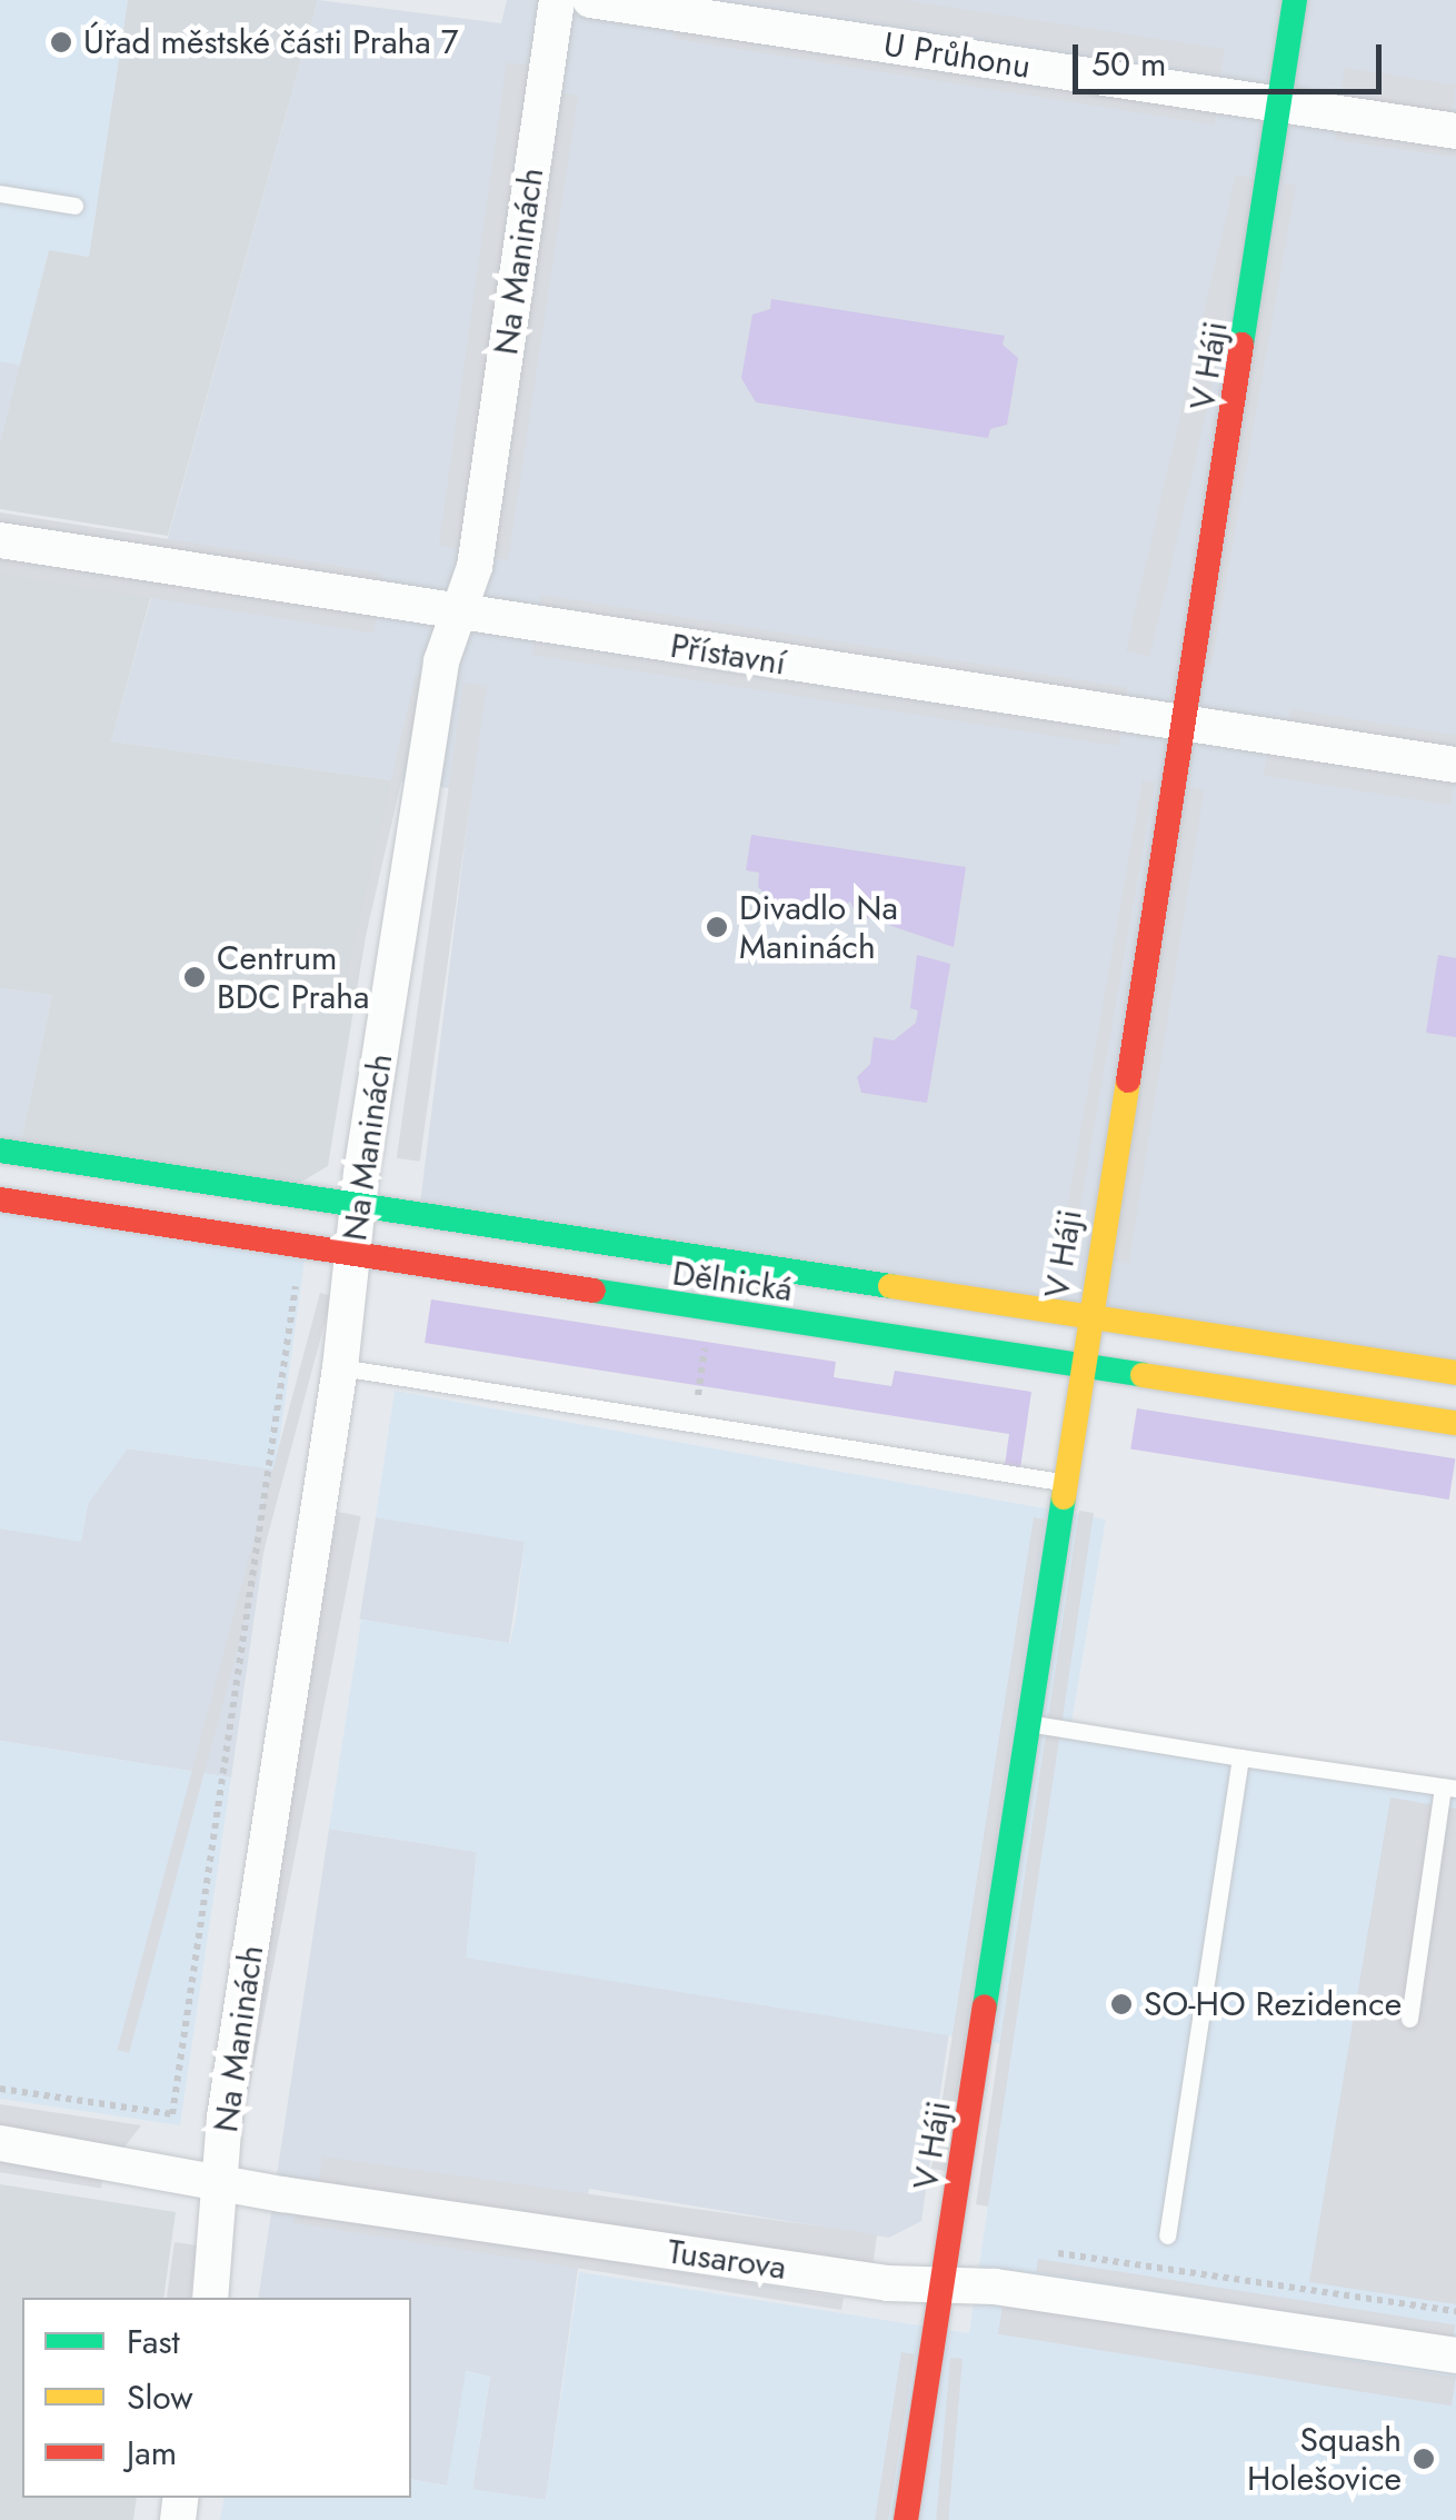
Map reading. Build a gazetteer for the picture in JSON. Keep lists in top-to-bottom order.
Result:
{
  "streets": {
    "street": [
      "U Průhonu",
      "Na Maninách",
      "V Háji",
      "Přístavní",
      "Dělnická",
      "Tusarova"
    ]
  },
  "crossings": [
    ["U Průhonu", "V Háji"],
    ["Na Maninách", "Přístavní"],
    ["Na Maninách", "Dělnická"],
    ["Na Maninách", "Tusarova"],
    ["V Háji", "Přístavní"],
    ["V Háji", "Dělnická"],
    ["V Háji", "Tusarova"]
  ],
  "places": [
    "Úřad městské části Praha 7",
    "Divadlo Na Maninách",
    "Centrum BDC Praha",
    "SO-HO Rezidence",
    "Squash Holešovice"
  ],
  "legend": ["Fast", "Slow", "Jam"],
  "scale_bar": "50 m"
}
